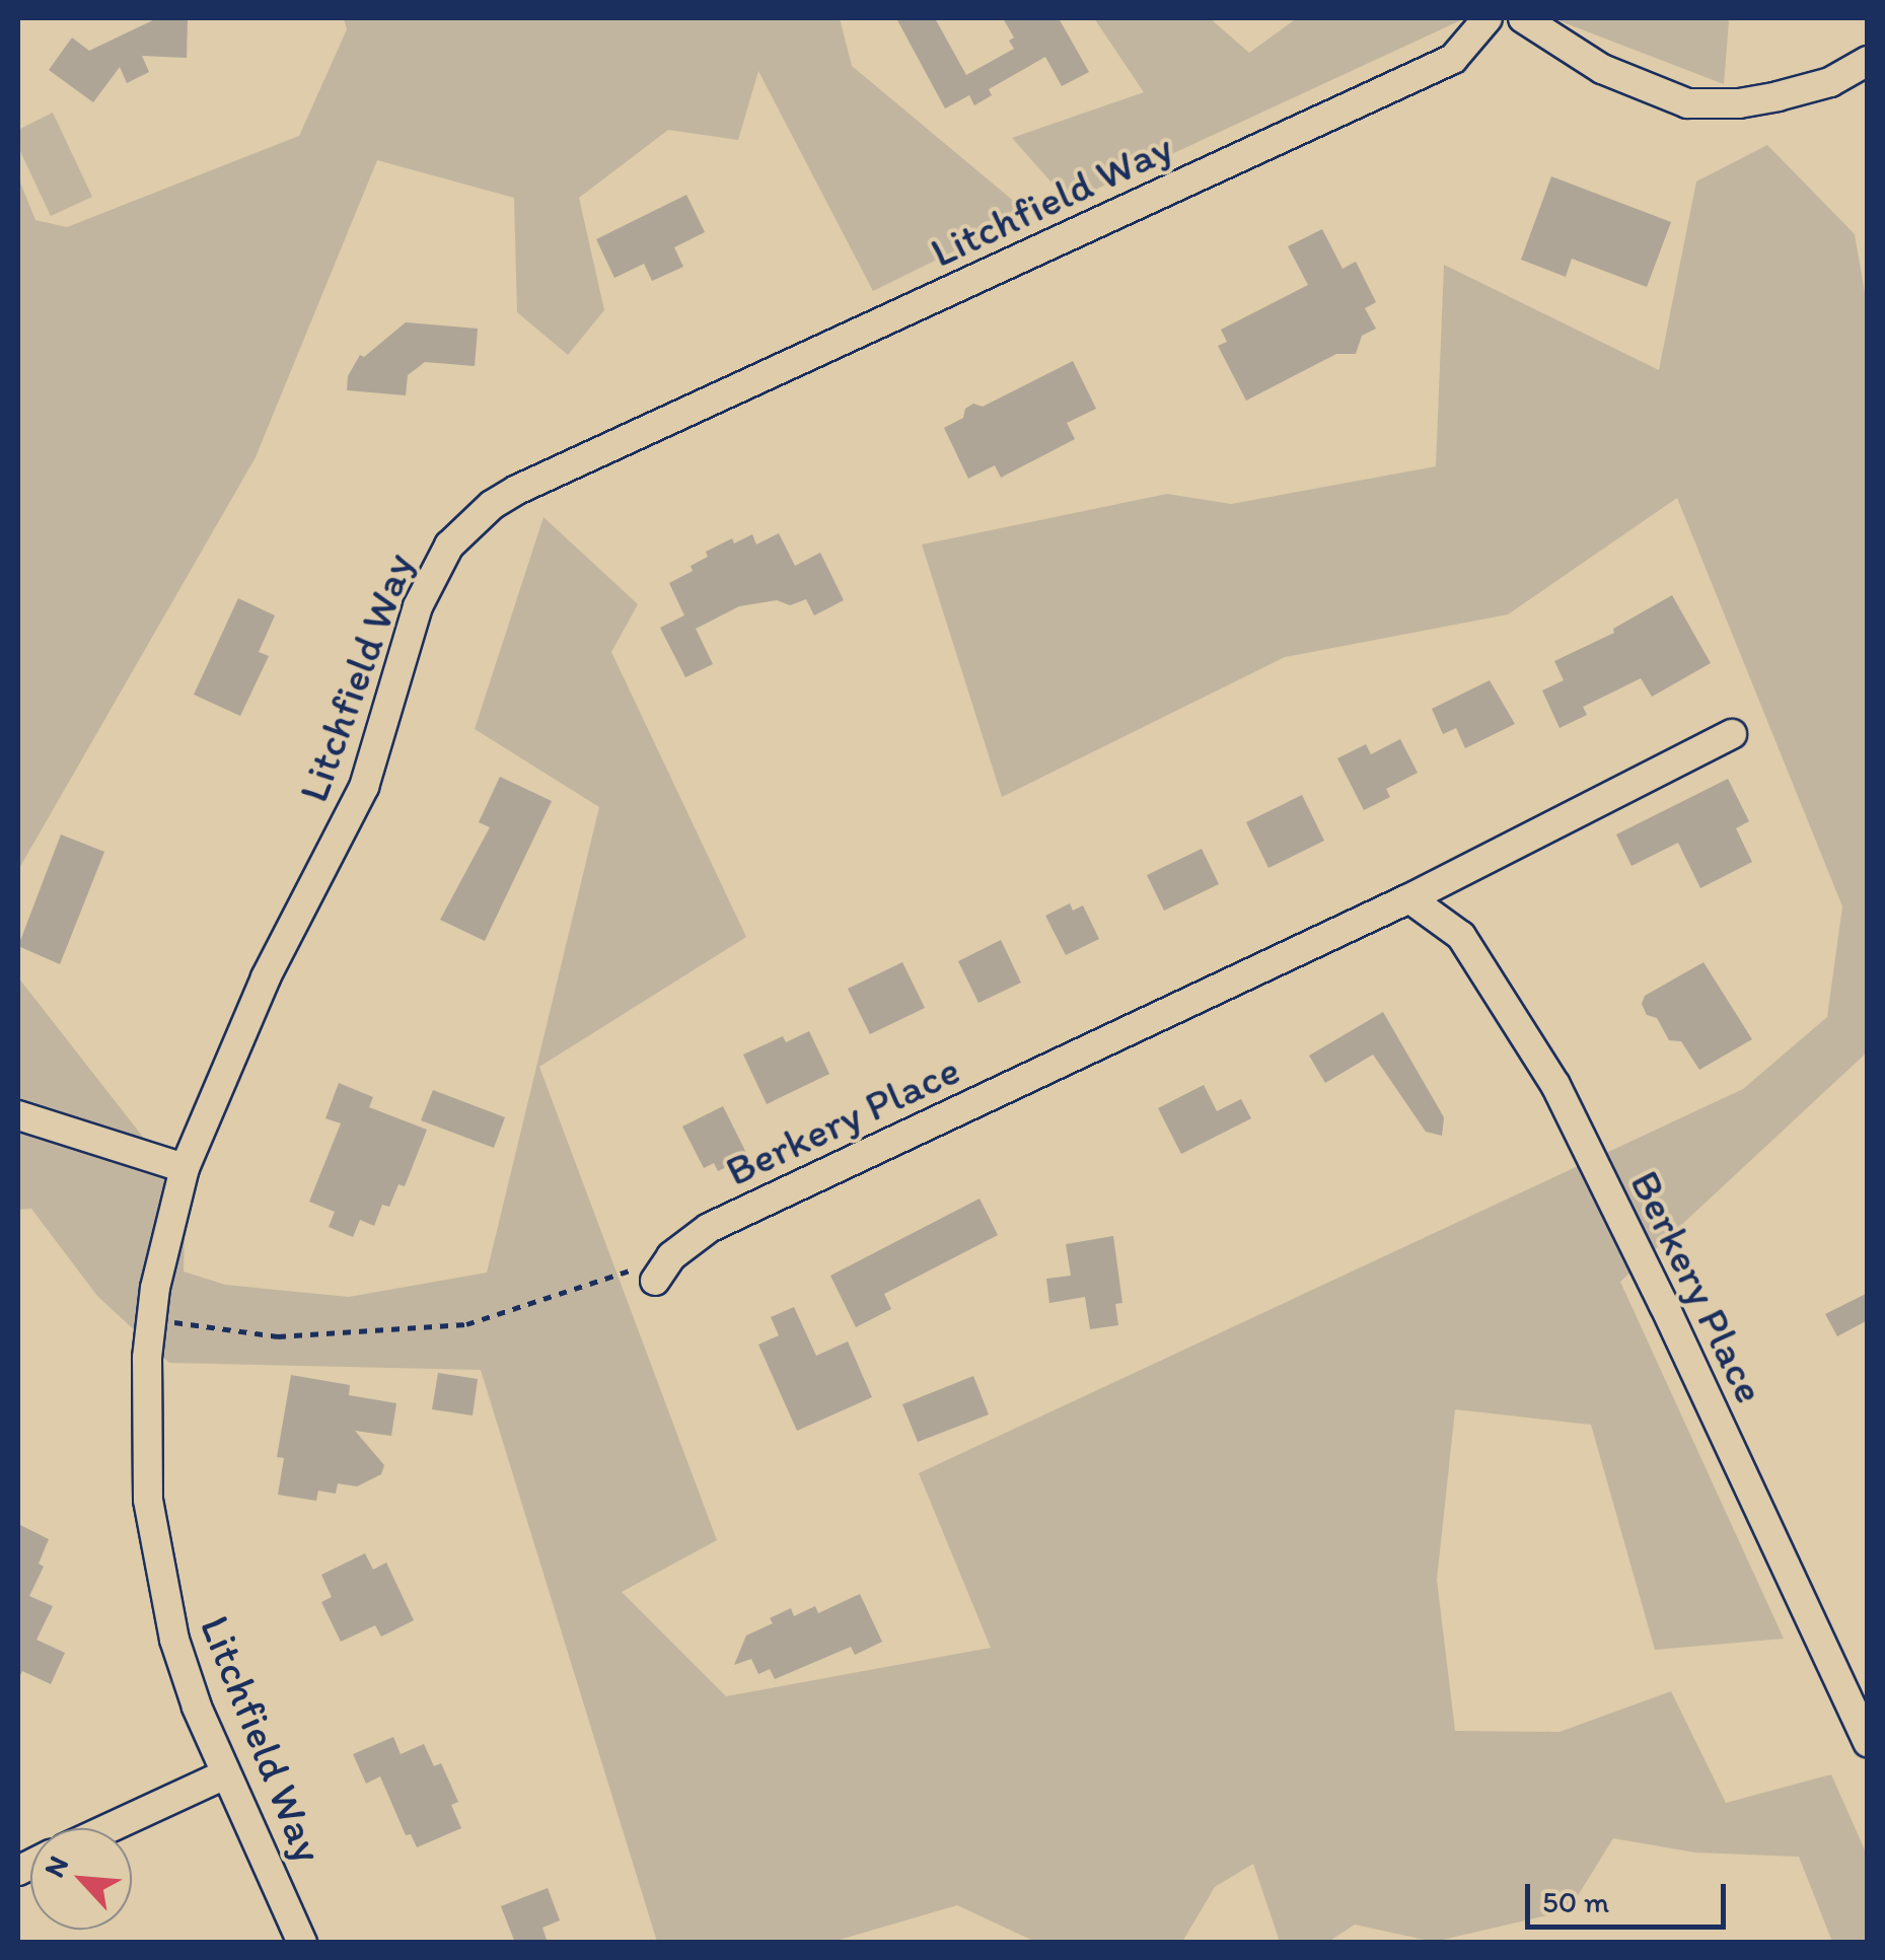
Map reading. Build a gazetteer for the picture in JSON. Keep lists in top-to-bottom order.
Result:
{
  "streets": {
    "street": ["Litchfield Way", "Berkery Place"]
  },
  "scale_bar": "50 m",
  "north": "top left"
}
